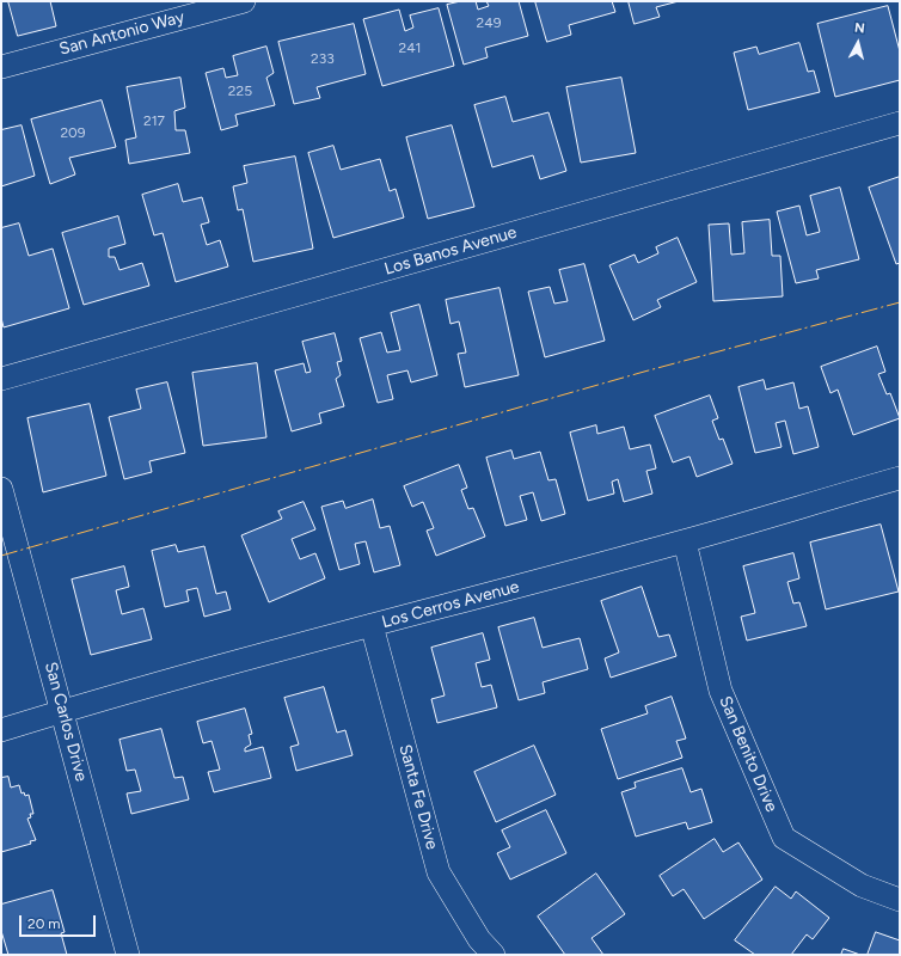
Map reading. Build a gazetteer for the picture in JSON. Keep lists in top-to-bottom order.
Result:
{
  "streets": {
    "street": [
      "San Antonio Way",
      "Los Banos Avenue",
      "Los Cerros Avenue",
      "San Carlos Drive",
      "San Benito Drive",
      "Santa Fe Drive"
    ]
  },
  "crossings": [
    ["Los Cerros Avenue", "San Carlos Drive"],
    ["Los Cerros Avenue", "San Benito Drive"],
    ["Los Cerros Avenue", "Santa Fe Drive"]
  ],
  "house_numbers": [
    "249",
    "241",
    "233",
    "225",
    "217",
    "209"
  ],
  "scale_bar": "20 m",
  "north": "top"
}
